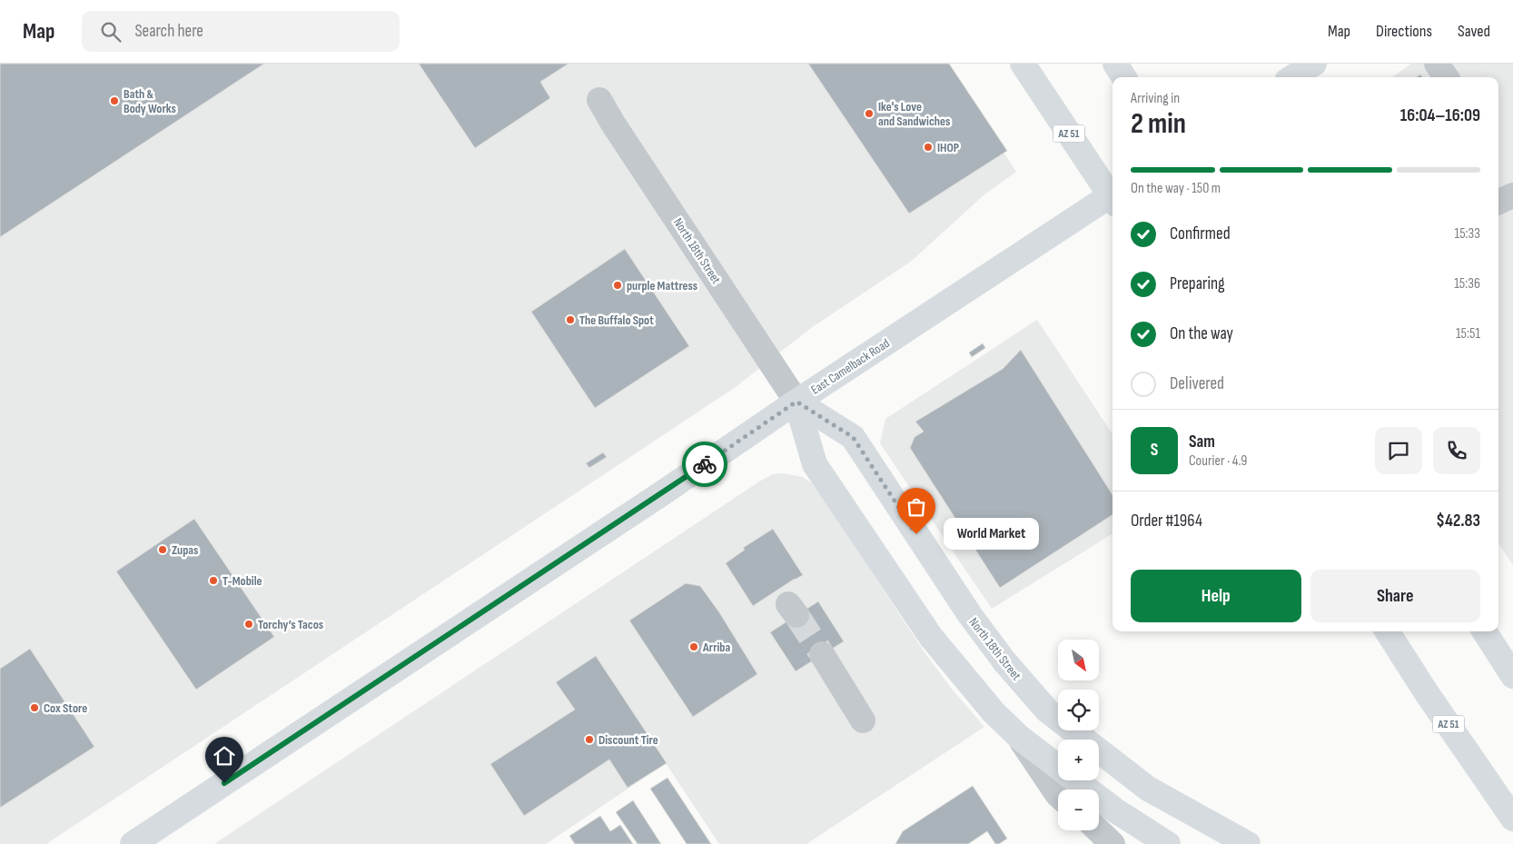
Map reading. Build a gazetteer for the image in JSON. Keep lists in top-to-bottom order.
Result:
{
  "streets": {
    "main road": ["AZ 51", "North 18th Street", "East Camelback Road"]
  },
  "crossings": [
    ["North 18th Street", "East Camelback Road"]
  ],
  "places": [
    "Bath & Body Works",
    "Ike's Love and Sandwiches",
    "IHOP",
    "purple Mattress",
    "The Buffalo Spot",
    "World Market",
    "Zupas",
    "T-Mobile",
    "Torchy’s Tacos",
    "Arriba",
    "Cox Store",
    "Discount Tire"
  ],
  "north": "bottom right",
  "page": {
    "header": "Map",
    "search": "Search here",
    "nav": ["Map", "Directions", "Saved"],
    "heading": ["2 min", "Arriving in", "16:04–16:09"],
    "panel": [
      "Sam",
      "Courier · 4.9",
      "Order #1964",
      "$42.83"
    ],
    "bar": "On the way · 150 m",
    "list": [
      ["Confirmed", "15:33"],
      ["Preparing", "15:36"],
      ["On the way", "15:51"],
      "Delivered"
    ],
    "round": "S",
    "bubble": "World Market",
    "buttons": ["Help", "Share"],
    "map_buttons": ["+", "−"]
  }
}
